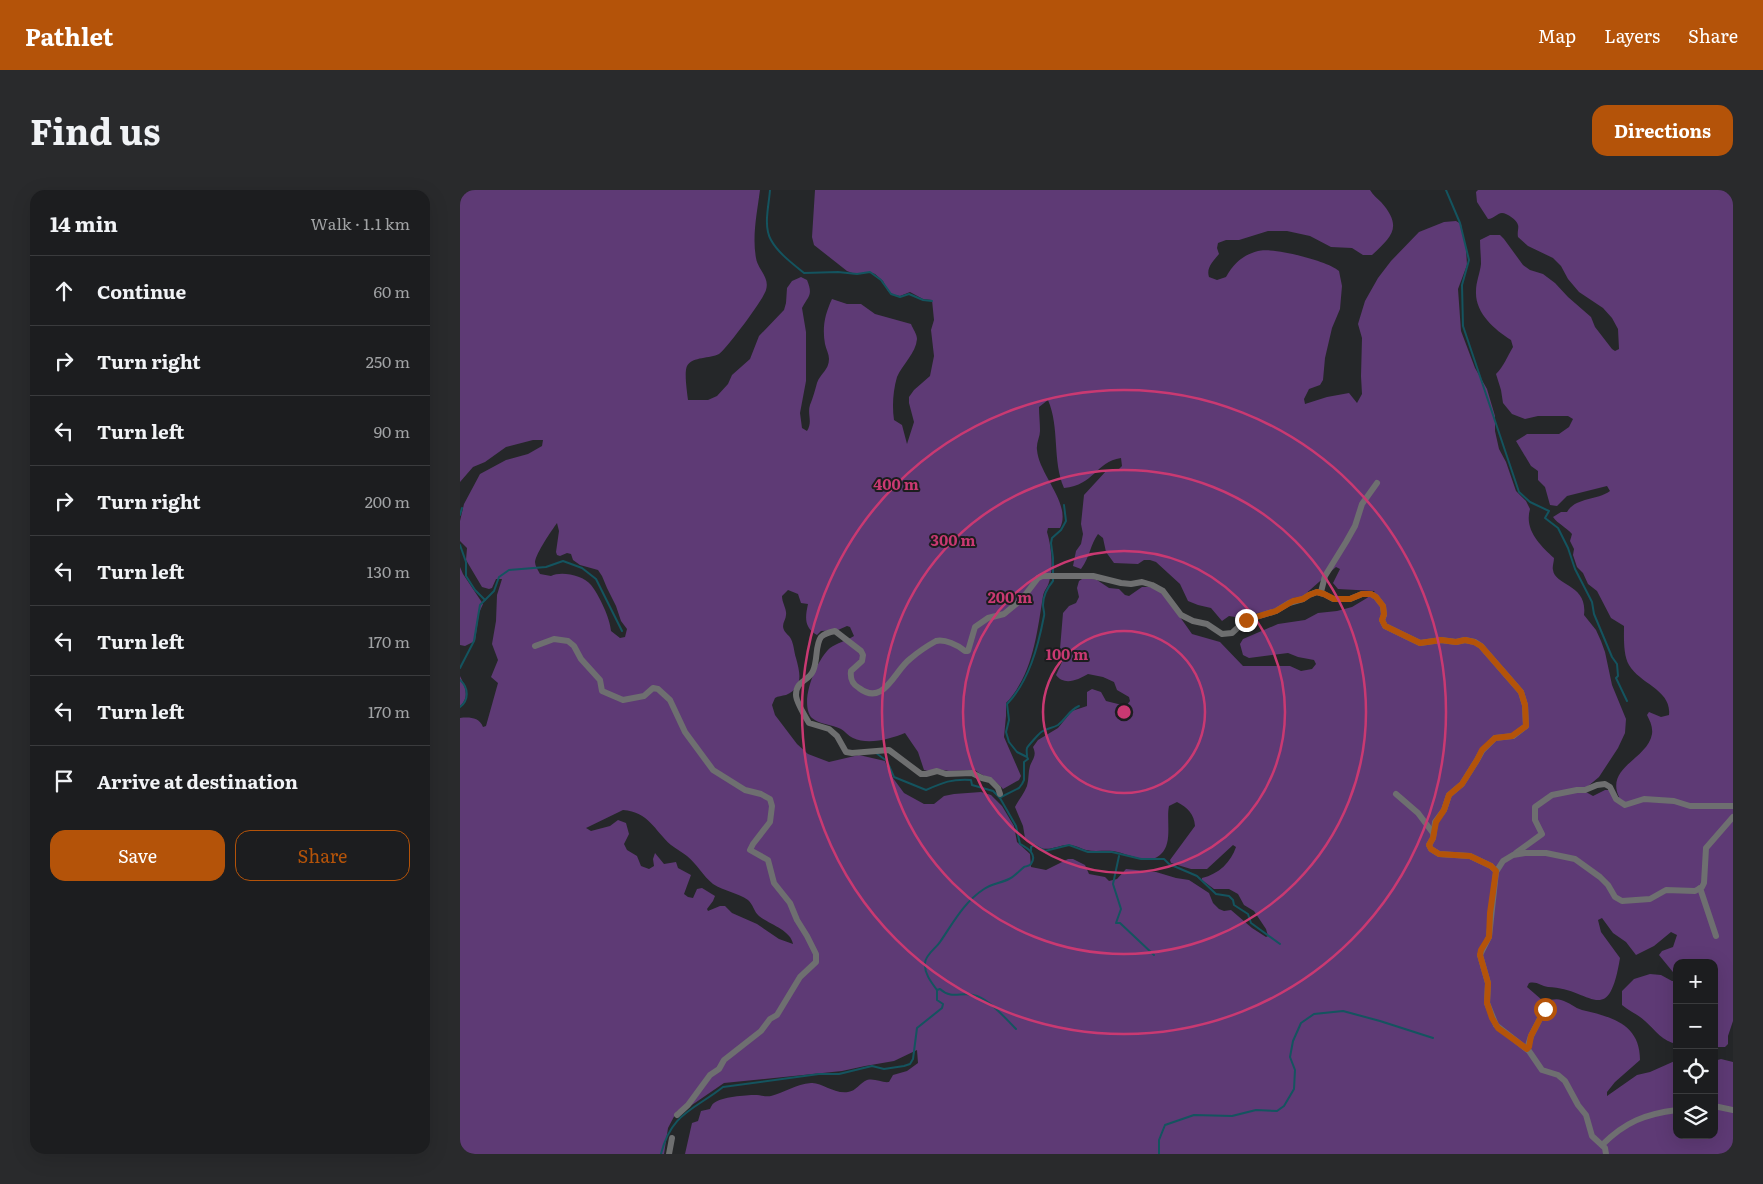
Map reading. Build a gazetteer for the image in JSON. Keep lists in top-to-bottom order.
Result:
{
  "page": {
    "header": "Pathlet",
    "nav": ["Map", "Layers", "Share"],
    "title": "Find us",
    "buttons": [
      "Directions",
      ["Save", "Share"]
    ],
    "heading": ["14 min", "Walk · 1.1 km"],
    "list": [
      ["Continue", "60 m"],
      ["Turn right", "250 m"],
      ["Turn left", "90 m"],
      ["Turn right", "200 m"],
      ["Turn left", "130 m"],
      ["Turn left", "170 m"],
      ["Turn left", "170 m"],
      "Arrive at destination"
    ],
    "map_buttons": ["+", "−"]
  },
  "rings": [
    "400 m",
    "300 m",
    "200 m",
    "100 m"
  ]
}
